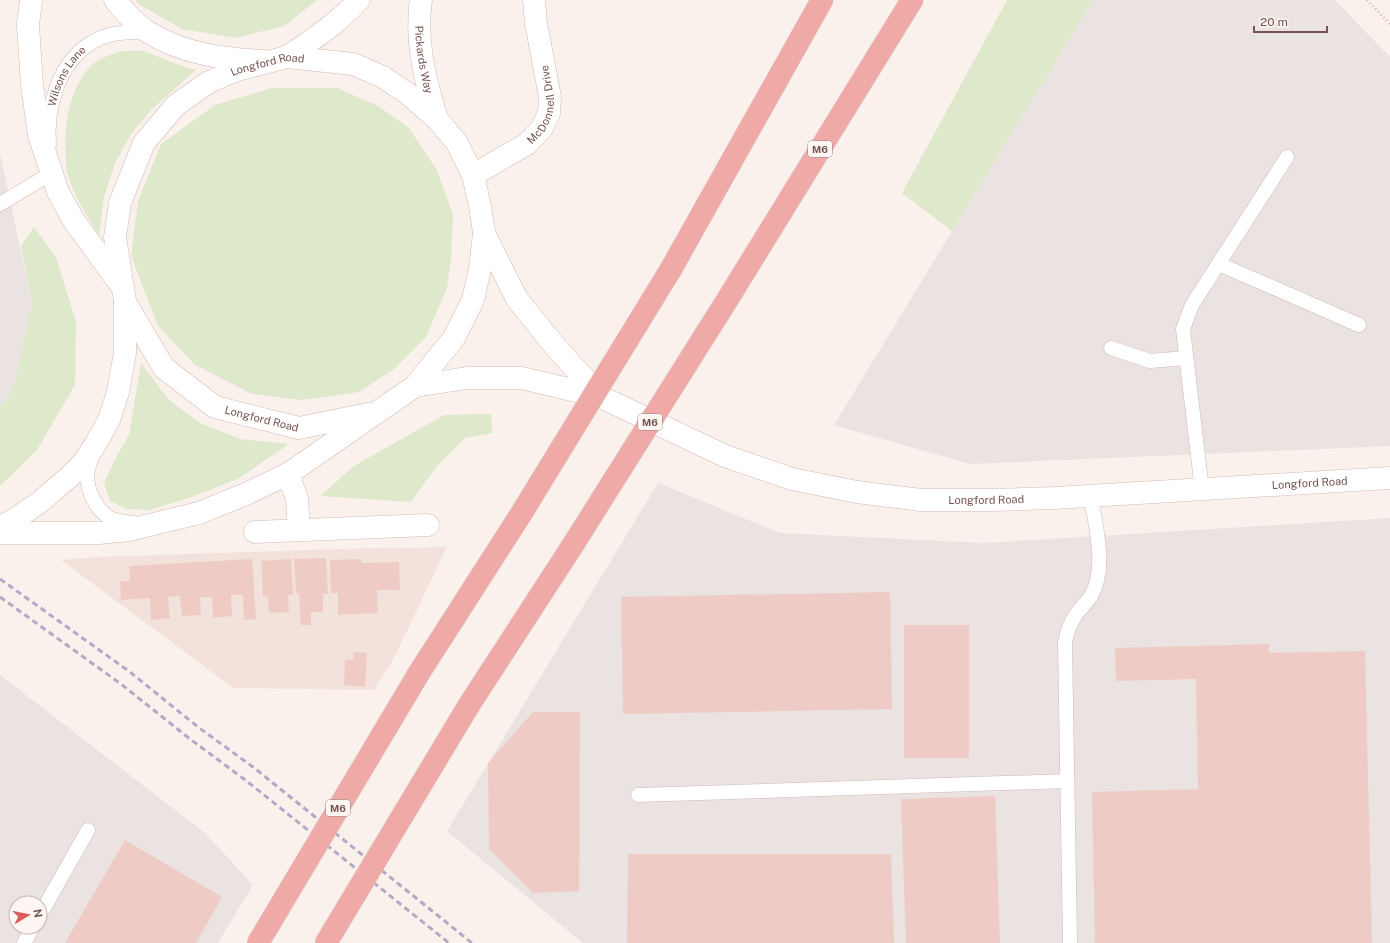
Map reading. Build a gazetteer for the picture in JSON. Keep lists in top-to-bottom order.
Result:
{
  "streets": {
    "highway": ["M6"],
    "main road": [
      "Pickards Way",
      "Longford Road",
      "Wilsons Lane",
      "McDonnell Drive"
    ]
  },
  "crossings": [
    ["Pickards Way", "Longford Road"],
    ["Longford Road", "Wilsons Lane"],
    ["Longford Road", "McDonnell Drive"]
  ],
  "scale_bar": "20 m",
  "north": "right"
}
